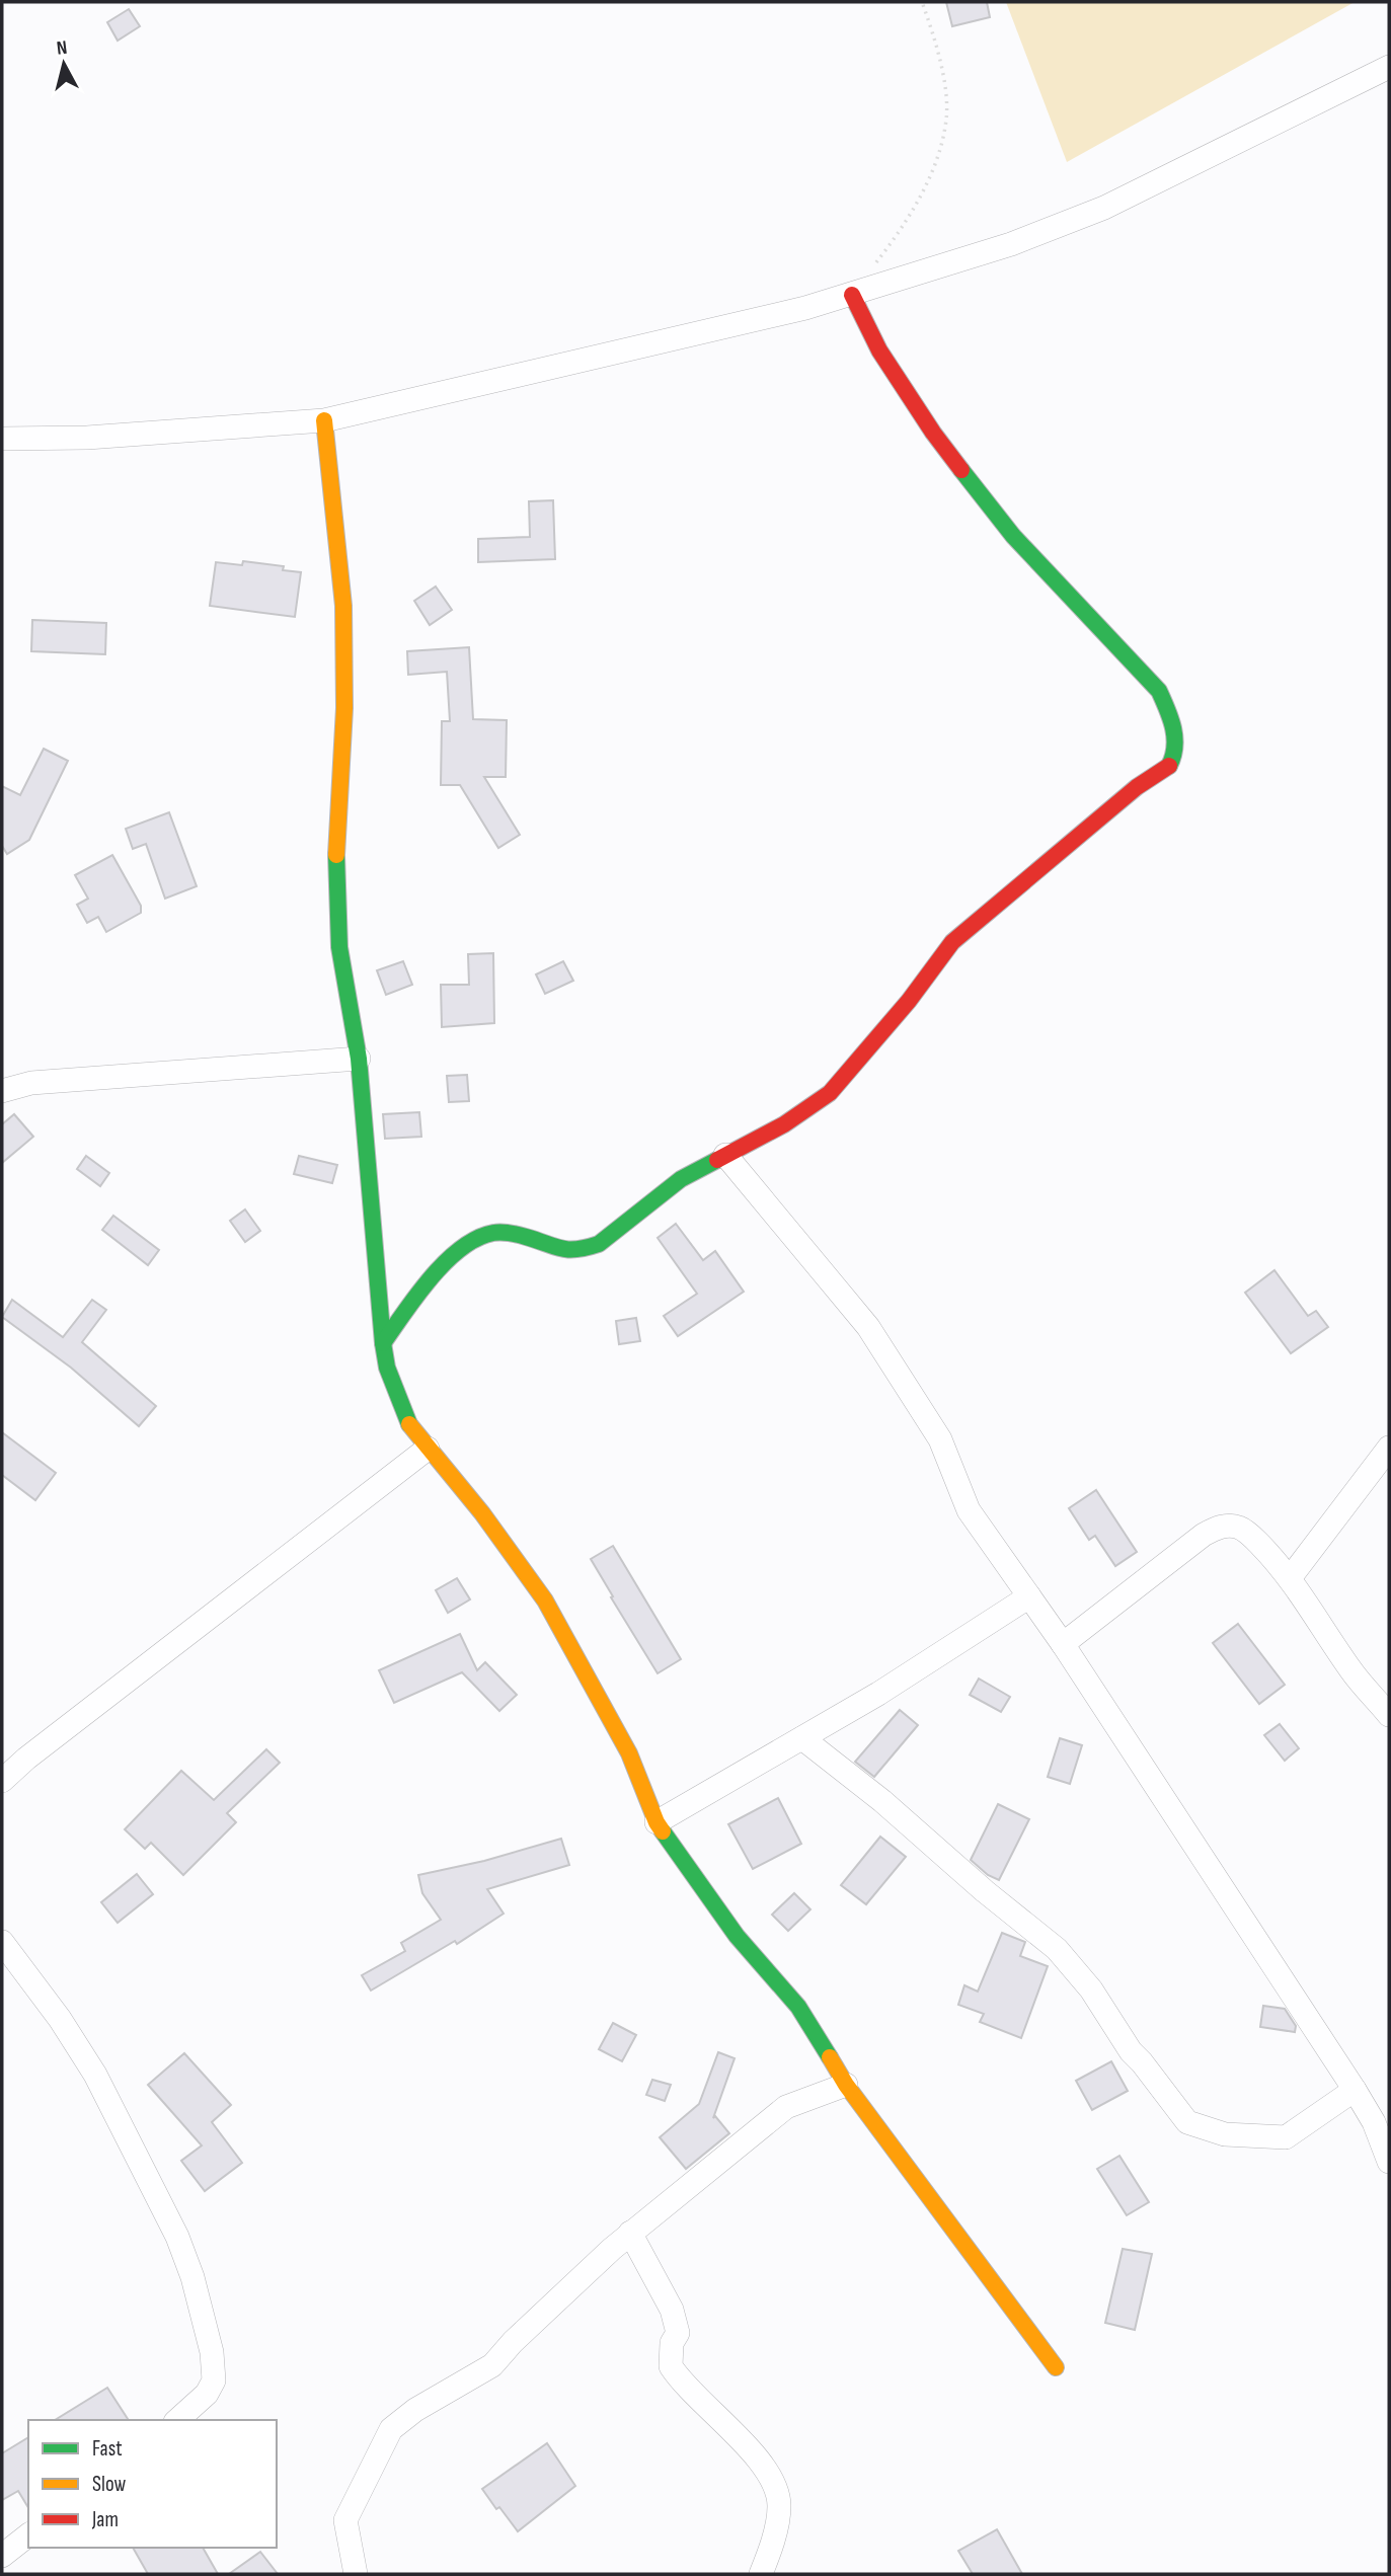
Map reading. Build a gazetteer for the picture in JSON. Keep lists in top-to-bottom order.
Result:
{
  "legend": ["Fast", "Slow", "Jam"],
  "north": "top"
}
